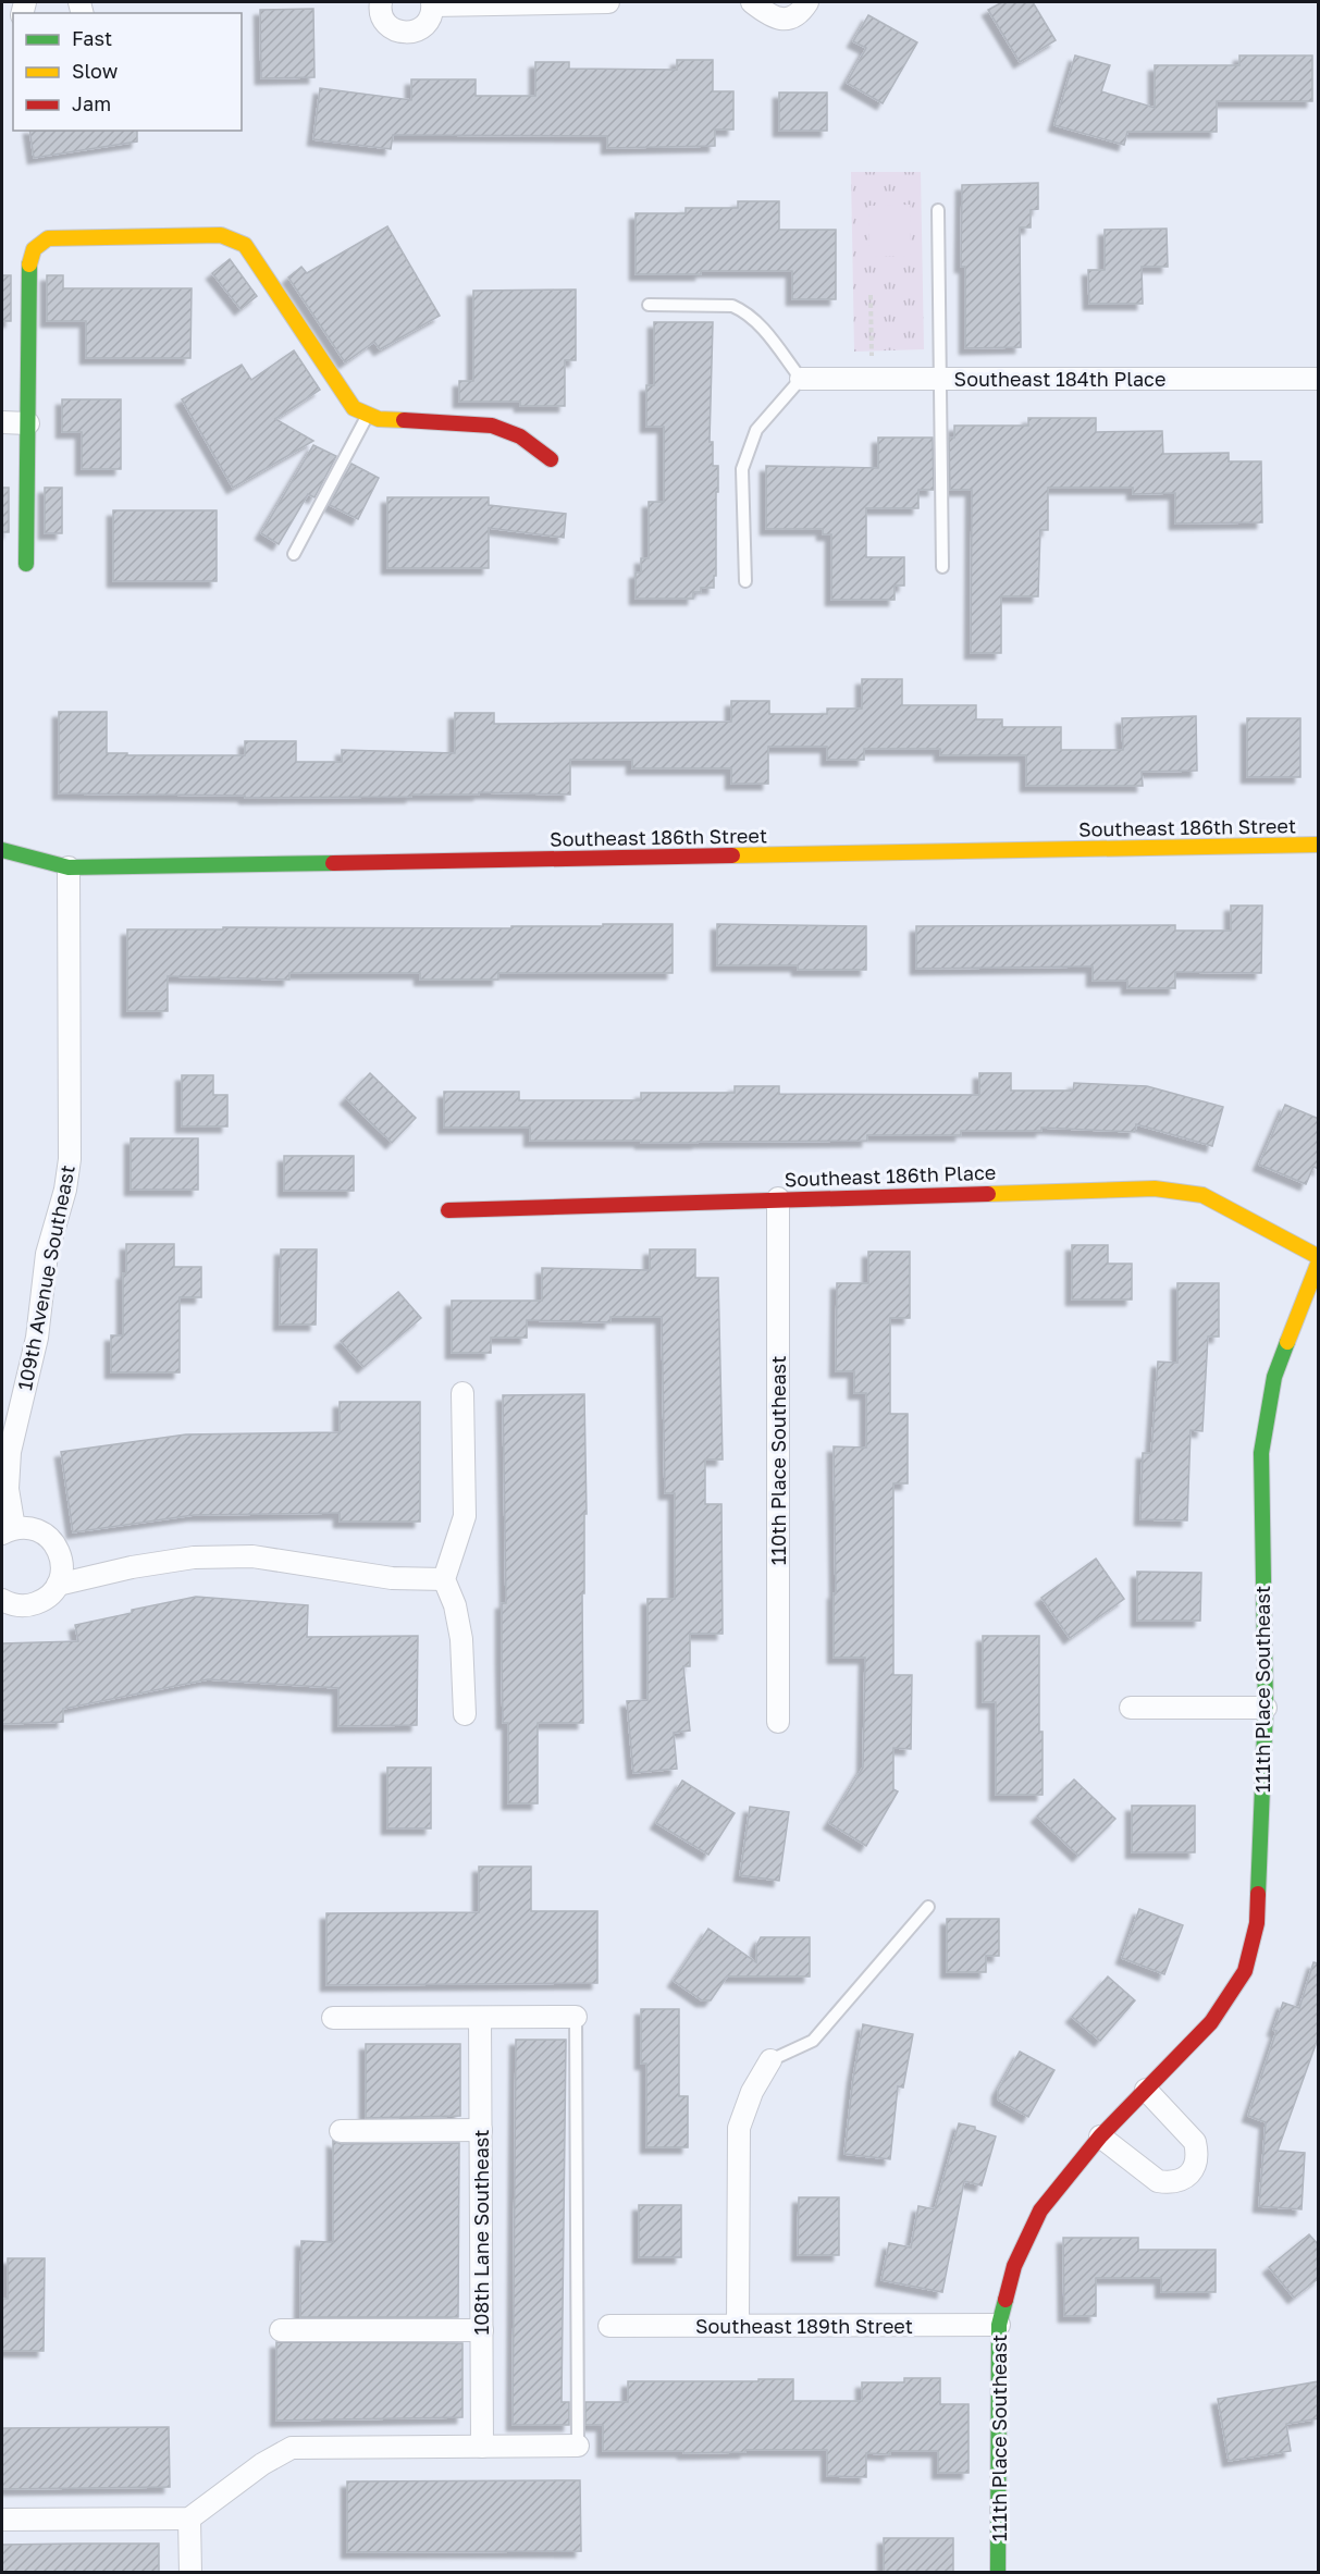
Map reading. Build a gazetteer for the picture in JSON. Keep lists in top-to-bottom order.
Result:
{
  "streets": {
    "street": [
      "Southeast 184th Place",
      "Southeast 186th Street",
      "Southeast 186th Place",
      "109th Avenue Southeast",
      "110th Place Southeast",
      "111th Place Southeast",
      "108th Lane Southeast",
      "Southeast 189th Street"
    ]
  },
  "crossings": [
    ["Southeast 186th Street", "109th Avenue Southeast"],
    ["Southeast 186th Place", "110th Place Southeast"],
    ["Southeast 186th Place", "111th Place Southeast"],
    ["111th Place Southeast", "Southeast 189th Street"]
  ],
  "legend": ["Fast", "Slow", "Jam"]
}
